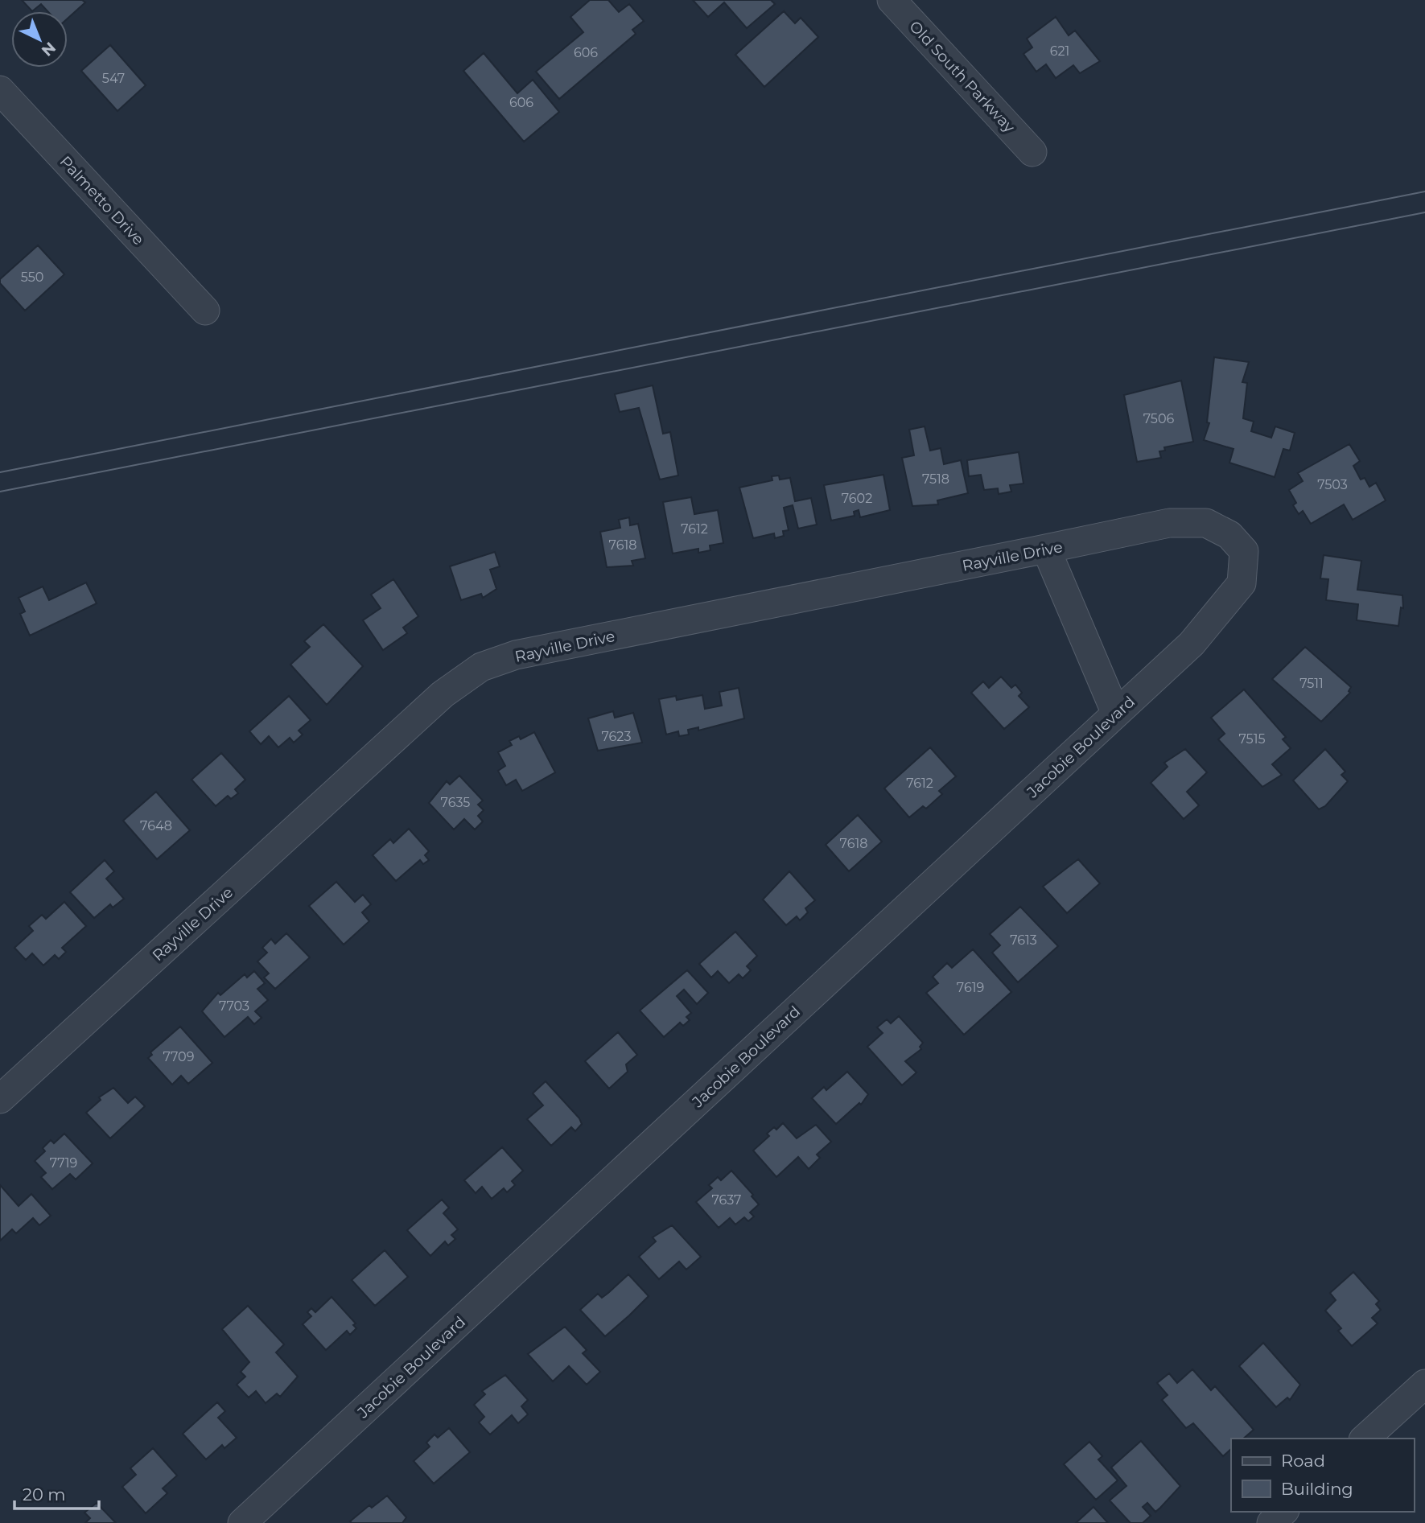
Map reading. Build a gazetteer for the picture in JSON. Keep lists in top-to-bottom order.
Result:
{
  "streets": {
    "street": [
      "Old South Parkway",
      "Palmetto Drive",
      "Rayville Drive",
      "Jacobie Boulevard"
    ]
  },
  "crossings": [
    ["Rayville Drive", "Jacobie Boulevard"]
  ],
  "house_numbers": [
    "621",
    "606",
    "547",
    "606",
    "550",
    "7506",
    "7518",
    "7503",
    "7602",
    "7612",
    "7618",
    "7511",
    "7623",
    "7515",
    "7612",
    "7635",
    "7648",
    "7618",
    "7613",
    "7619",
    "7703",
    "7709",
    "7719",
    "7637"
  ],
  "legend": ["Road", "Building"],
  "scale_bar": "20 m",
  "north": "bottom right"
}
